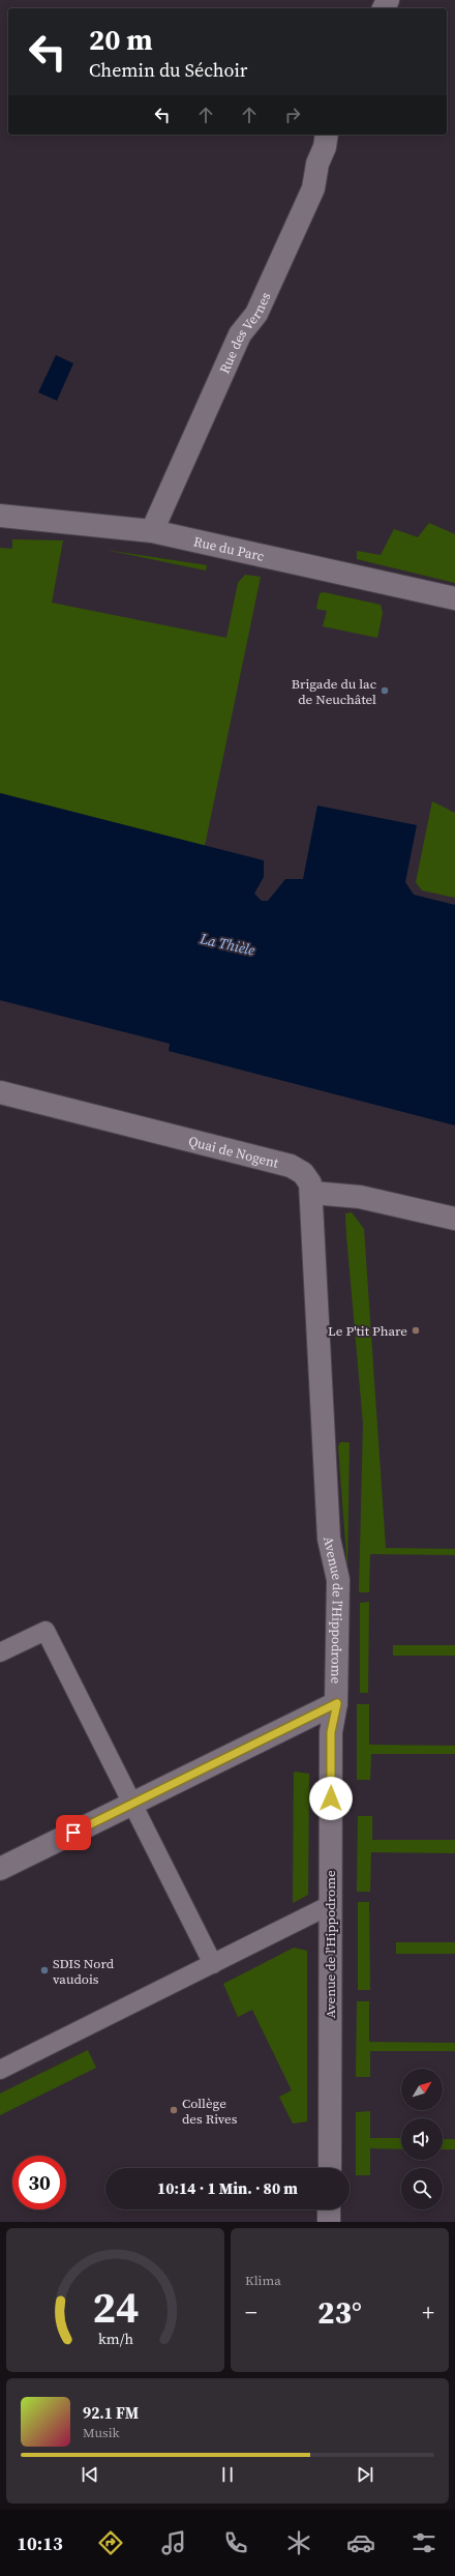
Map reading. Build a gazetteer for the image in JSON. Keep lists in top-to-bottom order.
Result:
{
  "streets": {
    "street": [
      "Rue des Vernes",
      "Rue du Parc",
      "Quai de Nogent",
      "Avenue de l'Hippodrome"
    ]
  },
  "crossings": [
    ["Rue des Vernes", "Rue du Parc"],
    ["Quai de Nogent", "Avenue de l'Hippodrome"]
  ],
  "water": ["La Thièle"],
  "places": [
    "Brigade du lac de Neuchâtel",
    "Le P'tit Phare",
    "SDIS Nord vaudois",
    "Collège des Rives"
  ],
  "north": "top right",
  "page": {
    "turn": ["20 m", "Chemin du Séchoir"],
    "limit": "30",
    "trip": "10:14 · 1 Min. · 80 m",
    "tile": "Klima",
    "heat": ["−", "23°", "+"],
    "song": ["92.1 FM", "Musik"],
    "tabs": "10:13",
    "gauge": ["24", "km/h"]
  }
}
